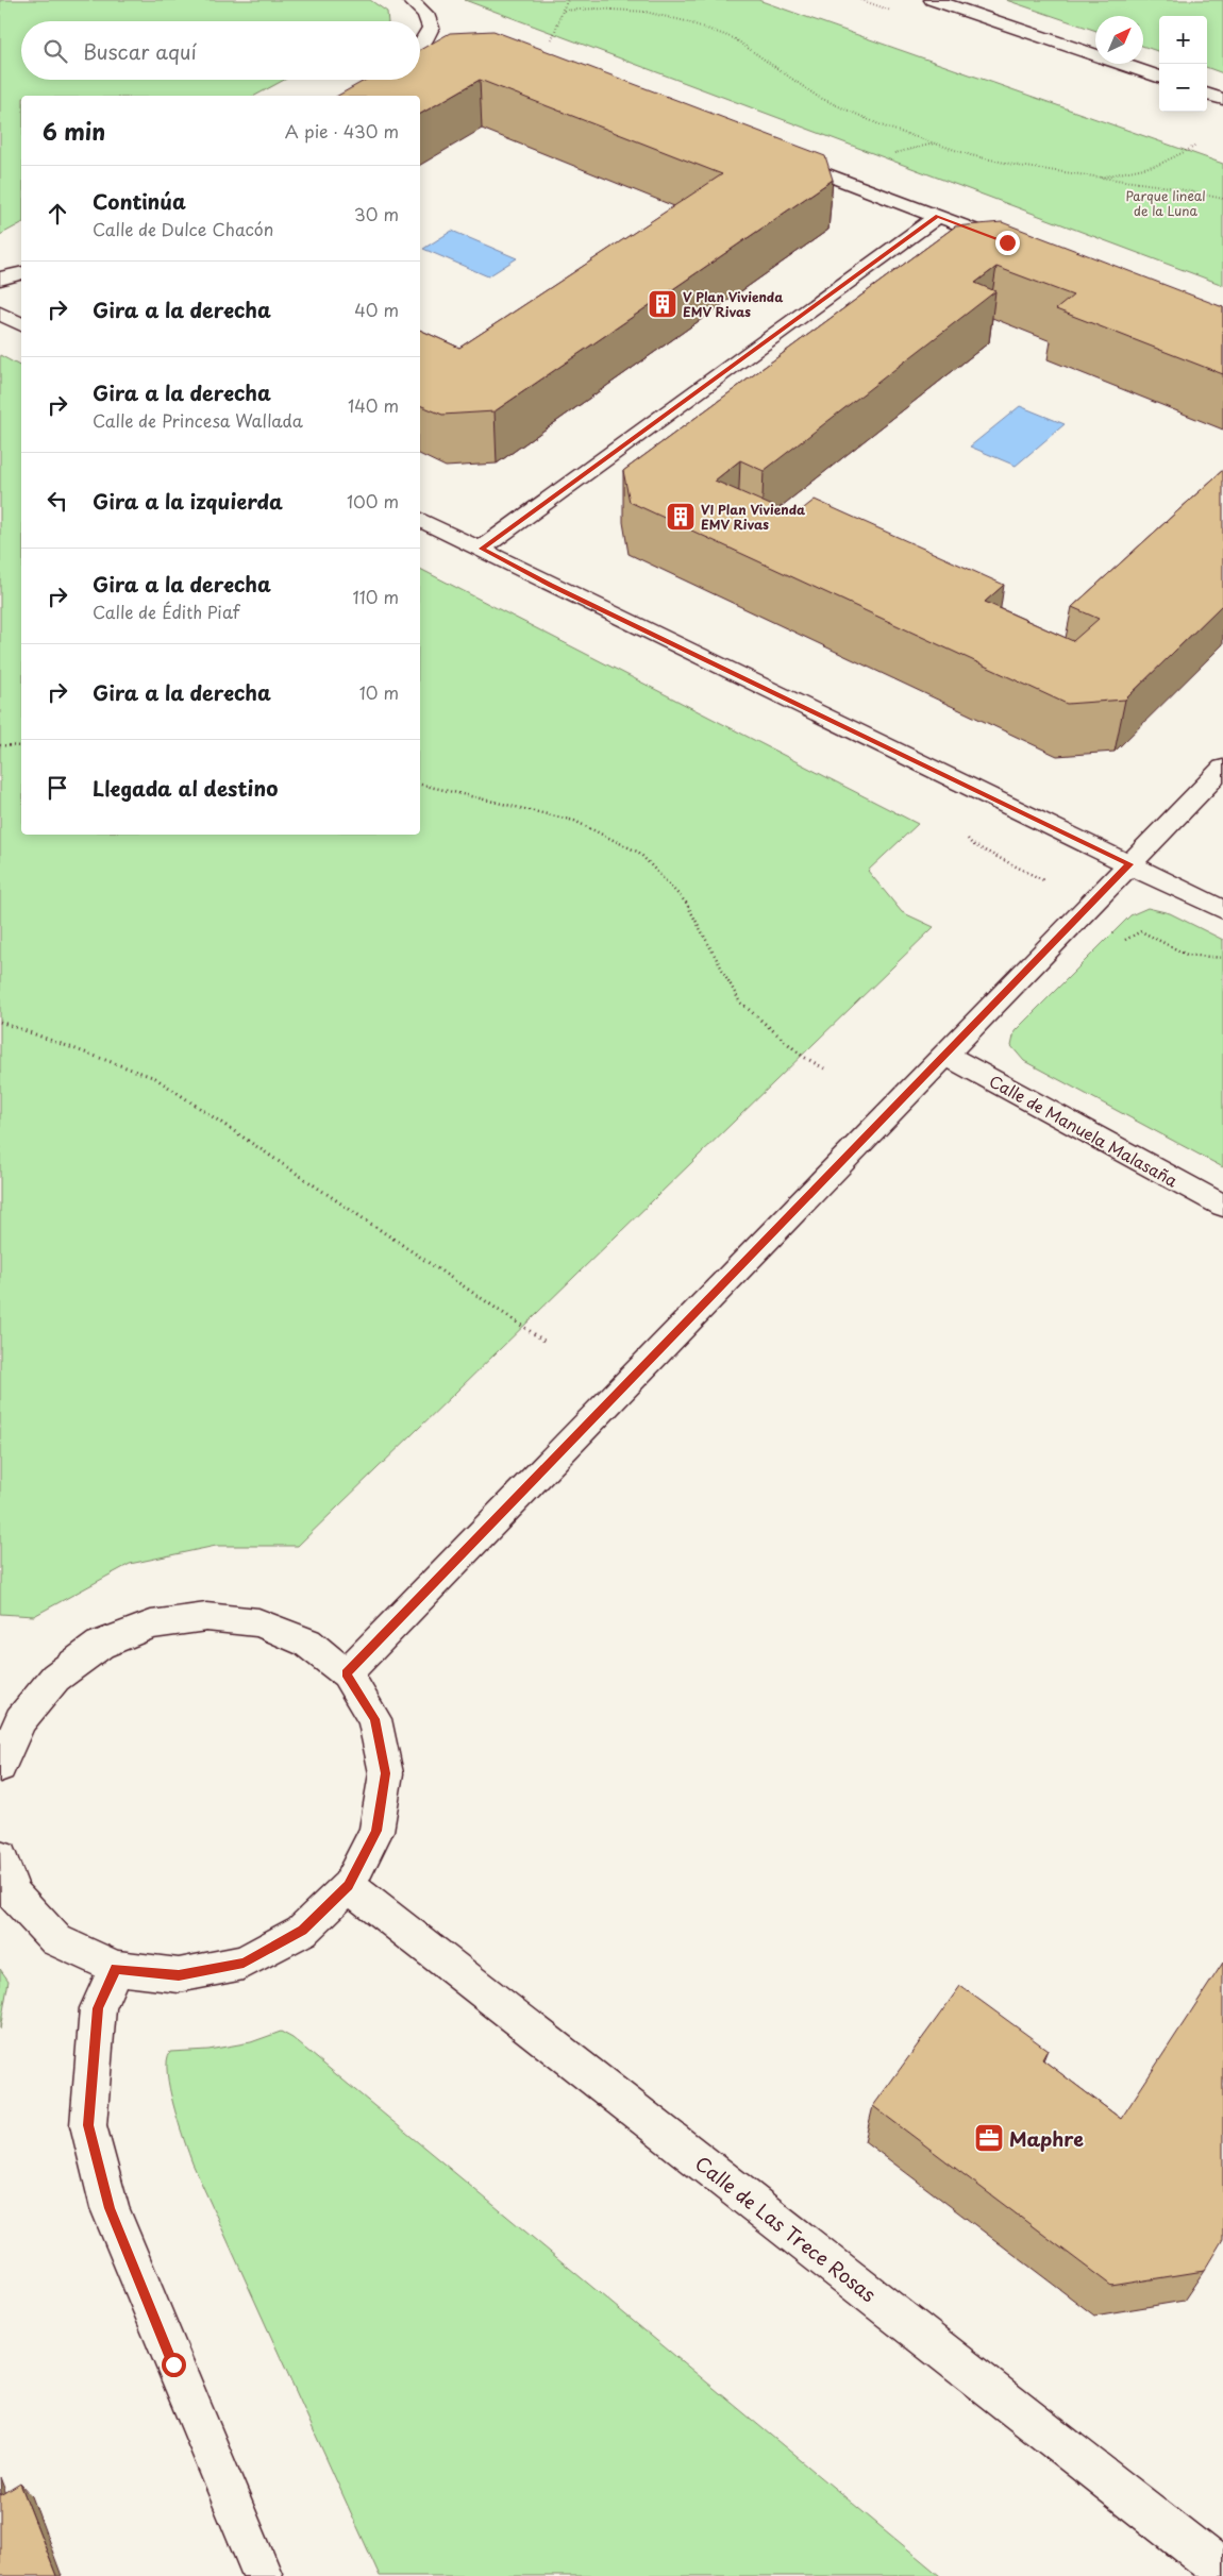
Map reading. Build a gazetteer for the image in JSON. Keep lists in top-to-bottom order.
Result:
{
  "streets": {
    "street": ["Calle de Manuela Malasaña", "Calle de Las Trece Rosas"]
  },
  "parks": ["Parque lineal de la Luna"],
  "places": {
    "building": ["V Plan Vivienda EMV Rivas", "VI Plan Vivienda EMV Rivas"],
    "office": ["Maphre"]
  },
  "north": "top right",
  "page": {
    "map_buttons": ["+", "−"],
    "search": "Buscar aquí",
    "heading": ["6 min", "A pie · 430 m"],
    "list": [
      ["Continúa", "Calle de Dulce Chacón", "30 m"],
      ["Gira a la derecha", "40 m"],
      ["Gira a la derecha", "Calle de Princesa Wallada", "140 m"],
      ["Gira a la izquierda", "100 m"],
      ["Gira a la derecha", "Calle de Édith Piaf", "110 m"],
      ["Gira a la derecha", "10 m"],
      "Llegada al destino"
    ]
  }
}
